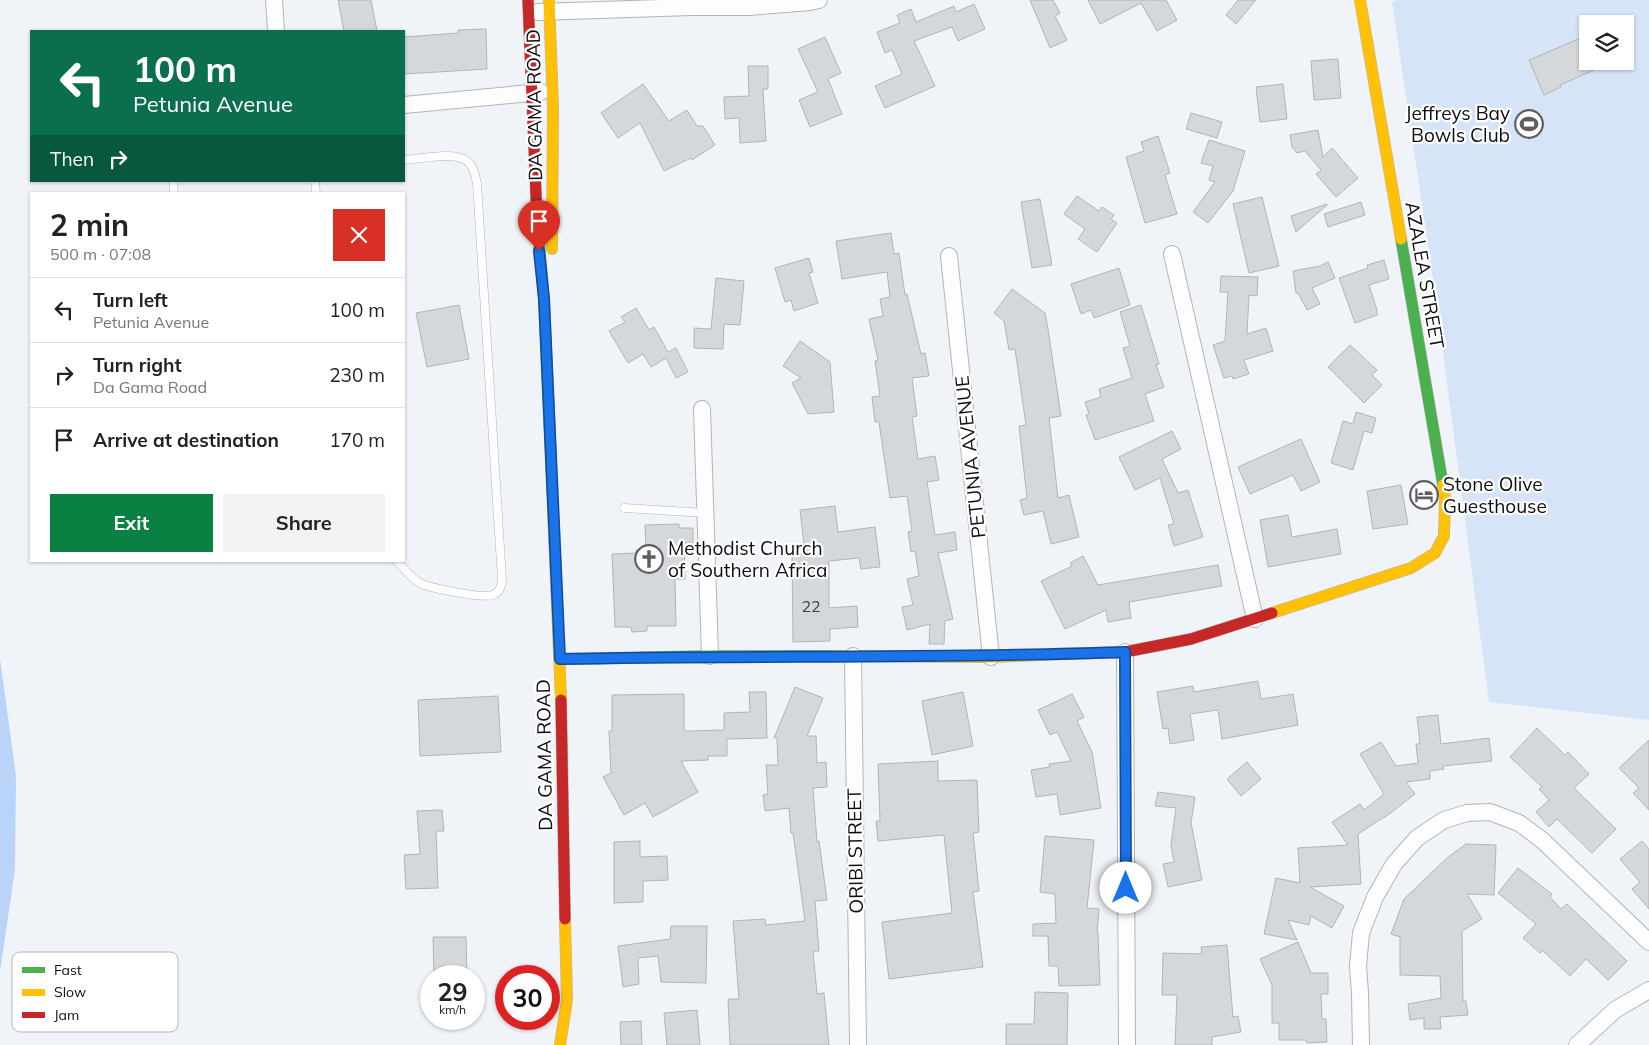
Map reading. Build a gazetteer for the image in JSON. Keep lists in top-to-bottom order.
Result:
{
  "streets": {
    "street": [
      "DA GAMA ROAD",
      "AZALEA STREET",
      "PETUNIA AVENUE",
      "ORIBI STREET"
    ]
  },
  "places": {
    "sports": ["Jeffreys Bay Bowls Club"],
    "hotel": ["Stone Olive Guesthouse"],
    "church": ["Methodist Church of Southern Africa"]
  },
  "house_numbers": ["22"],
  "legend": ["Fast", "Slow", "Jam"],
  "page": {
    "turn": ["100 m", "Petunia Avenue"],
    "then": "Then",
    "heading": ["2 min", "500 m · 07:08"],
    "list": [
      {
        "name": "Turn left",
        "note": "Petunia Avenue",
        "value": "100 m"
      },
      {
        "name": "Turn right",
        "note": "Da Gama Road",
        "value": "230 m"
      },
      {
        "name": "Arrive at destination",
        "value": "170 m"
      }
    ],
    "buttons": ["Exit", "Share"],
    "speed": "29 km/h",
    "limit": "30"
  }
}
